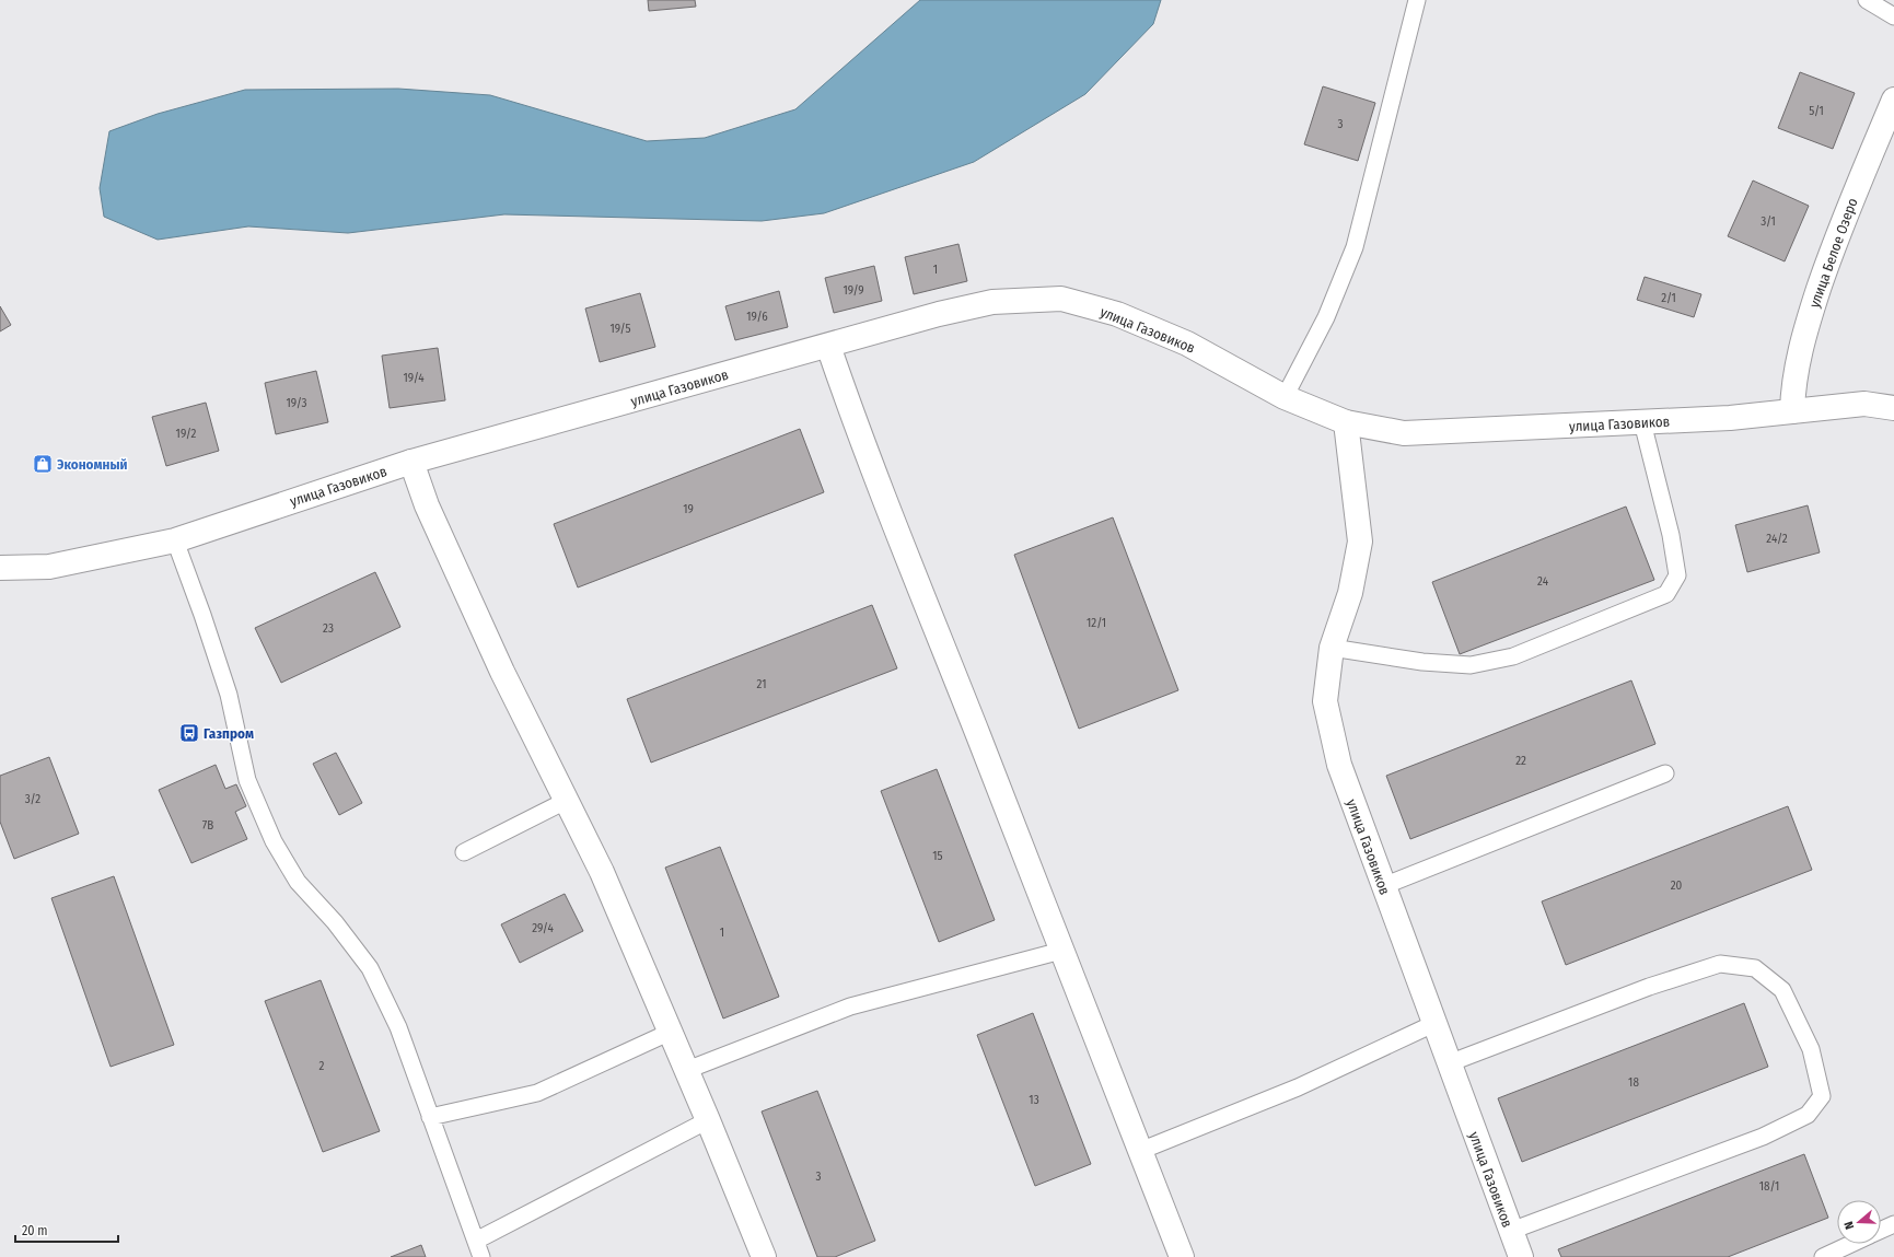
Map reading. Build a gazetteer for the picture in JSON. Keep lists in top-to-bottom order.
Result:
{
  "streets": {
    "street": ["улица Белое Озеро", "улица Газовиков"]
  },
  "crossings": [
    ["улица Белое Озеро", "улица Газовиков"]
  ],
  "places": {
    "shop": ["Экономный"],
    "bus stop": ["Газпром"]
  },
  "house_numbers": [
    "5/1",
    "3",
    "3/1",
    "1",
    "19/9",
    "2/1",
    "19/6",
    "19/5",
    "19/4",
    "19/3",
    "19/2",
    "19",
    "24/2",
    "24",
    "12/1",
    "23",
    "21",
    "22",
    "3/2",
    "7В",
    "15",
    "20",
    "29/4",
    "1",
    "2",
    "18",
    "13",
    "3",
    "18/1"
  ],
  "scale_bar": "20 m",
  "north": "left"
}
